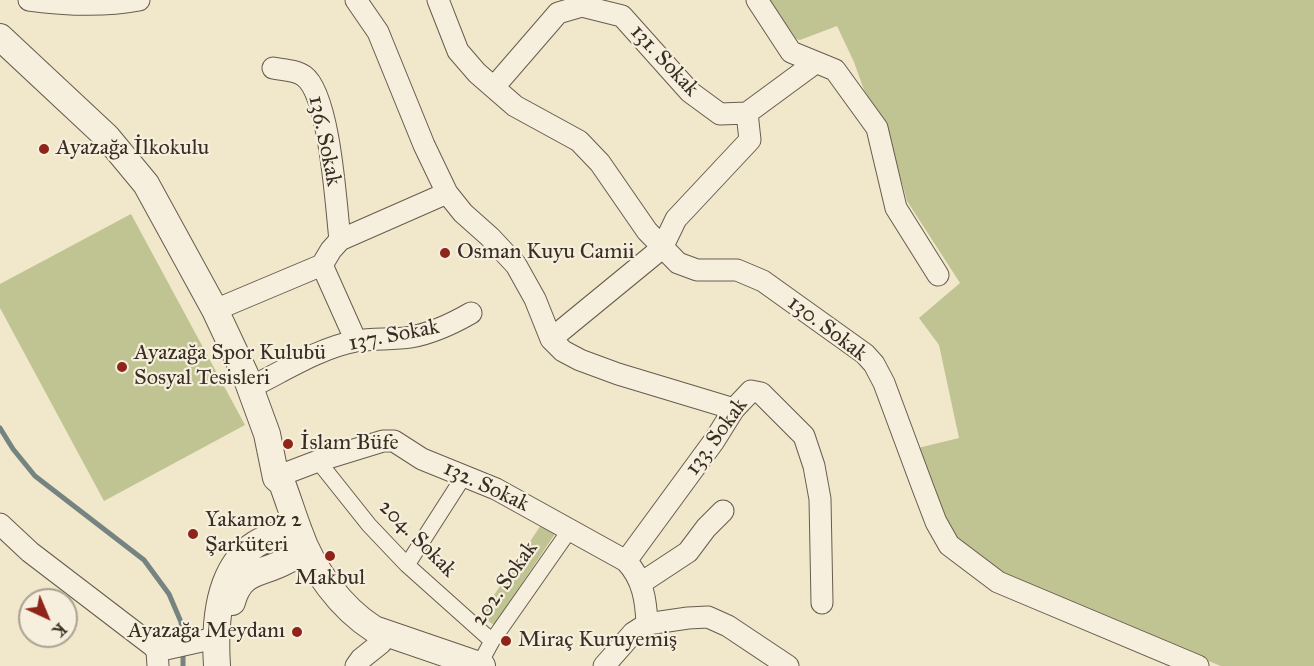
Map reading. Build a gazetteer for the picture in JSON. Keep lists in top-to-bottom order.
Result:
{
  "streets": {
    "street": [
      "131. Sokak",
      "136. Sokak",
      "130. Sokak",
      "137. Sokak",
      "133. Sokak",
      "132. Sokak",
      "204. Sokak",
      "202. Sokak"
    ]
  },
  "crossings": [
    ["131. Sokak", "130. Sokak"],
    ["133. Sokak", "132. Sokak"],
    ["132. Sokak", "204. Sokak"],
    ["132. Sokak", "202. Sokak"],
    ["204. Sokak", "202. Sokak"]
  ],
  "places": [
    "Ayazağa İlkokulu",
    "Osman Kuyu Camii",
    "Ayazağa Spor Kulubü Sosyal Tesisleri",
    "İslam Büfe",
    "Yakamoz 2 Şarküteri",
    "Makbul",
    "Ayazağa Meydanı",
    "Miraç Kuruyemiş"
  ],
  "north": "bottom right"
}
